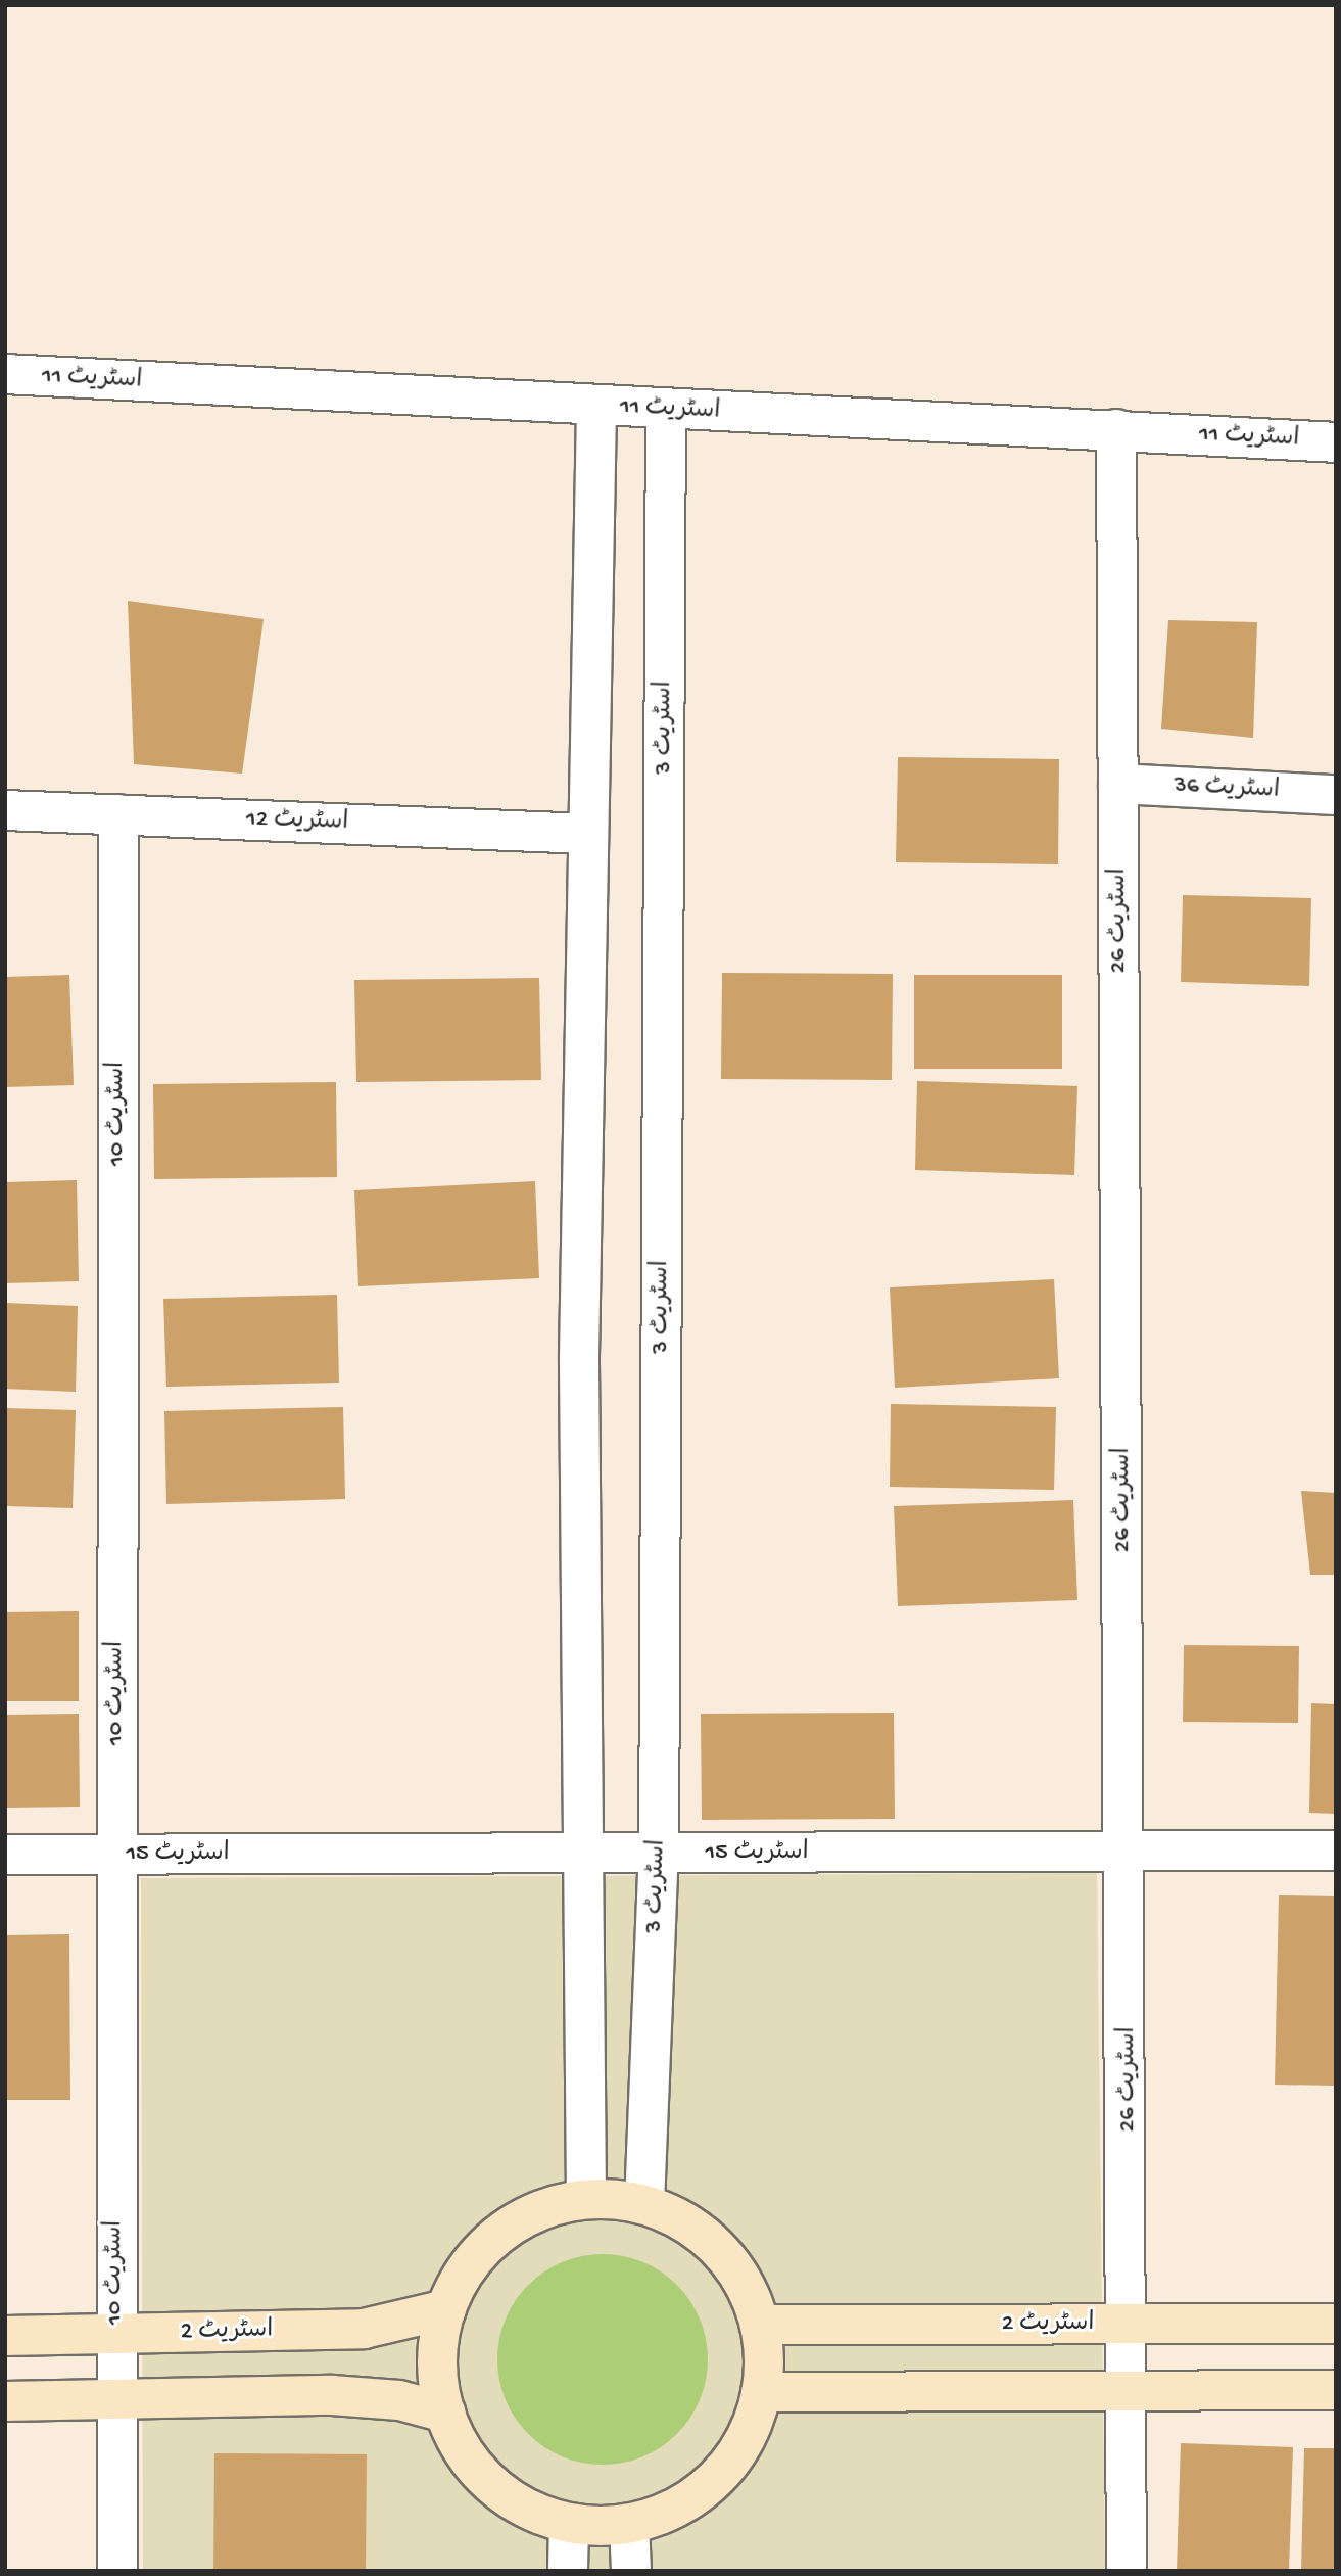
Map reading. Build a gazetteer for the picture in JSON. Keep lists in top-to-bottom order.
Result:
{
  "streets": {
    "main road": ["اسٹریٹ 2"],
    "street": [
      "اسٹریٹ 11",
      "اسٹریٹ 3",
      "اسٹریٹ 36",
      "اسٹریٹ 12",
      "اسٹریٹ 26",
      "اسٹریٹ 10",
      "اسٹریٹ 15"
    ]
  },
  "crossings": [
    ["اسٹریٹ 11", "اسٹریٹ 3"],
    ["اسٹریٹ 11", "اسٹریٹ 26"],
    ["اسٹریٹ 3", "اسٹریٹ 15"],
    ["اسٹریٹ 36", "اسٹریٹ 26"],
    ["اسٹریٹ 12", "اسٹریٹ 10"],
    ["اسٹریٹ 26", "اسٹریٹ 15"],
    ["اسٹریٹ 26", "اسٹریٹ 2"],
    ["اسٹریٹ 10", "اسٹریٹ 15"],
    ["اسٹریٹ 10", "اسٹریٹ 2"]
  ]
}
